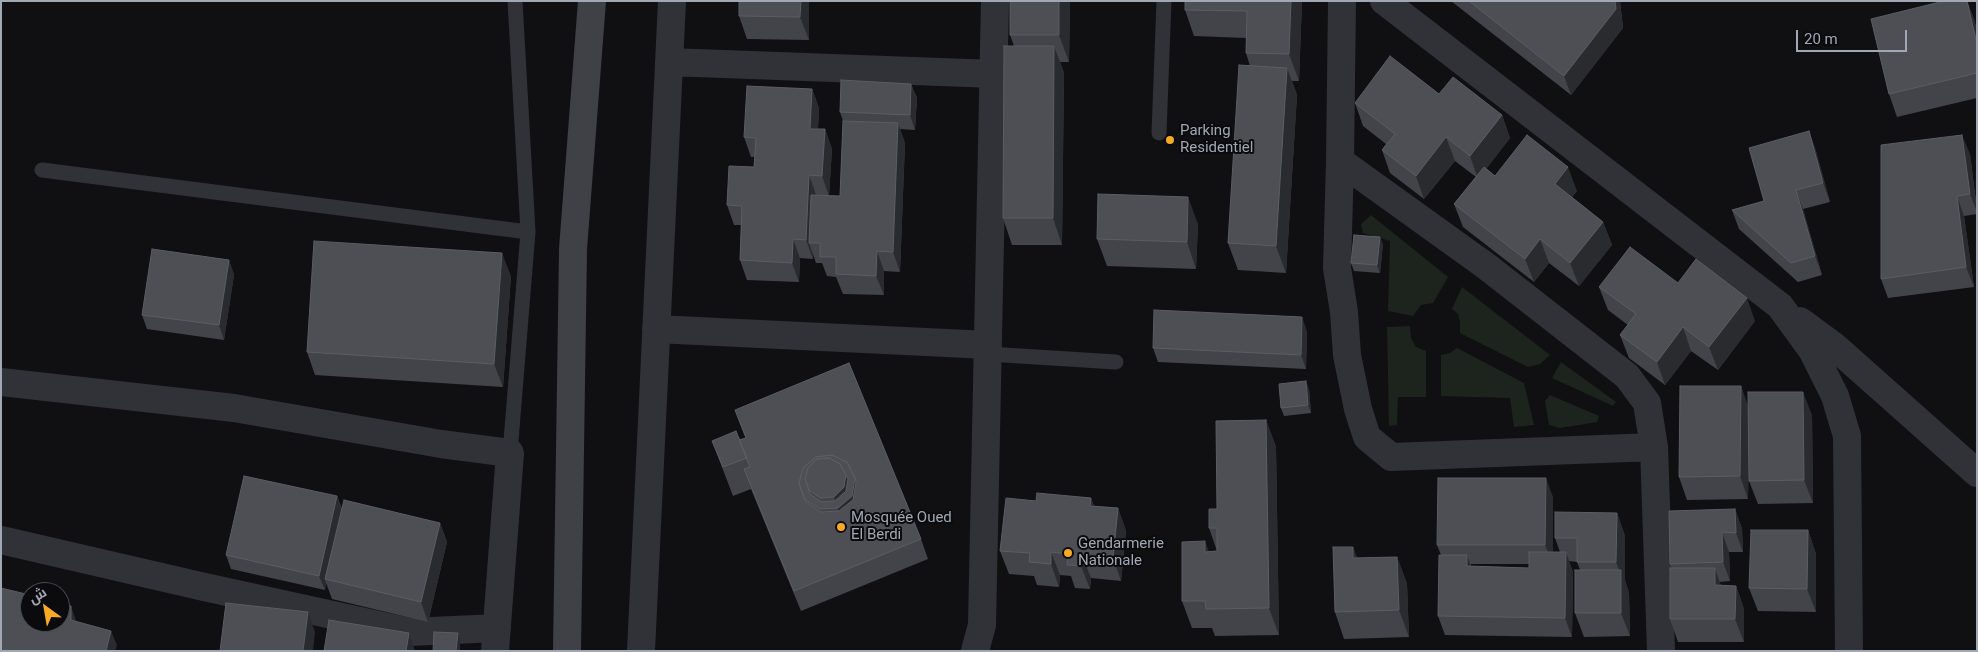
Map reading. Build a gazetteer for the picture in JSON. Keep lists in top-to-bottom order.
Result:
{
  "places": ["Parking Residentiel", "Mosquée Oued El Berdi", "Gendarmerie Nationale"],
  "scale_bar": "20 m",
  "north": "top left"
}
